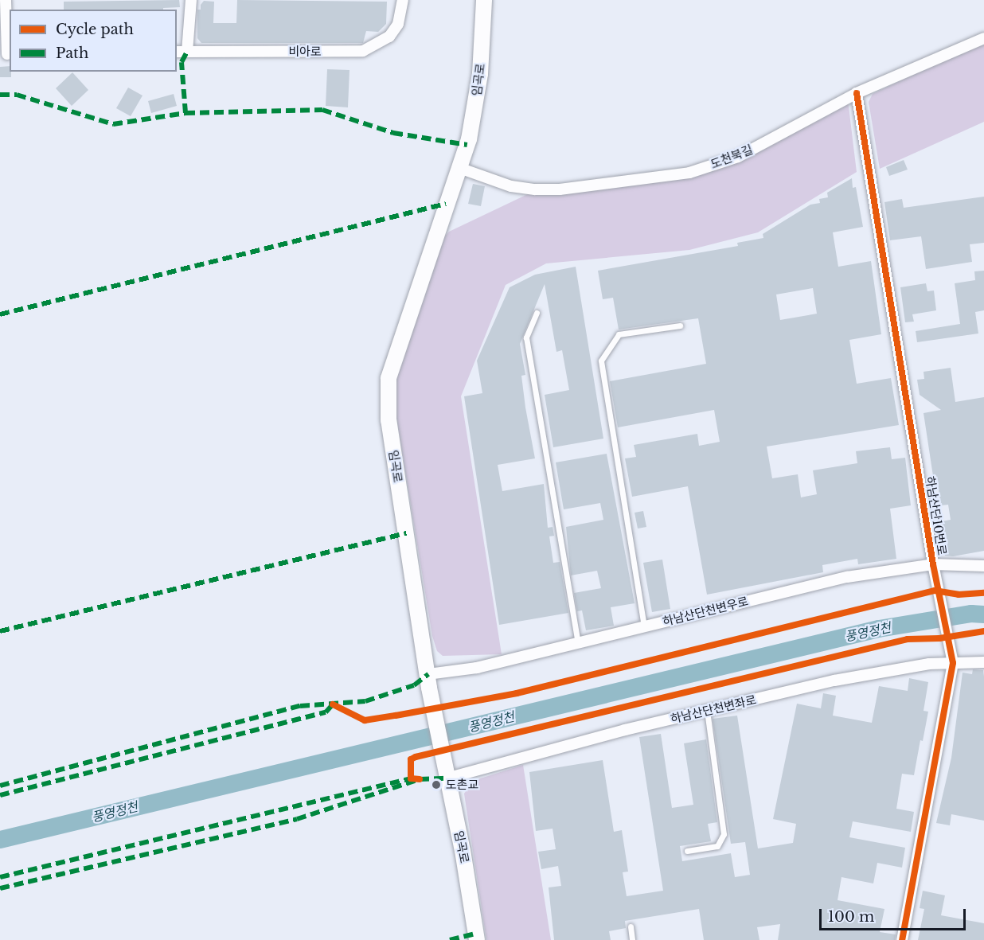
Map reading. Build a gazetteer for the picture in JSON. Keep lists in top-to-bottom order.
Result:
{
  "streets": {
    "main road": ["임곡로"],
    "street": [
      "비아로",
      "도천북길",
      "하남산단10번로",
      "하남산단천변우로",
      "하남산단천변좌로"
    ]
  },
  "crossings": [
    ["임곡로", "도천북길"],
    ["임곡로", "하남산단천변우로"],
    ["임곡로", "하남산단천변좌로"],
    ["도천북길", "하남산단10번로"],
    ["하남산단10번로", "하남산단천변우로"],
    ["하남산단10번로", "하남산단천변좌로"]
  ],
  "water": ["풍영정천"],
  "places": ["도촌교"],
  "legend": ["Cycle path", "Path"],
  "scale_bar": "100 m"
}
